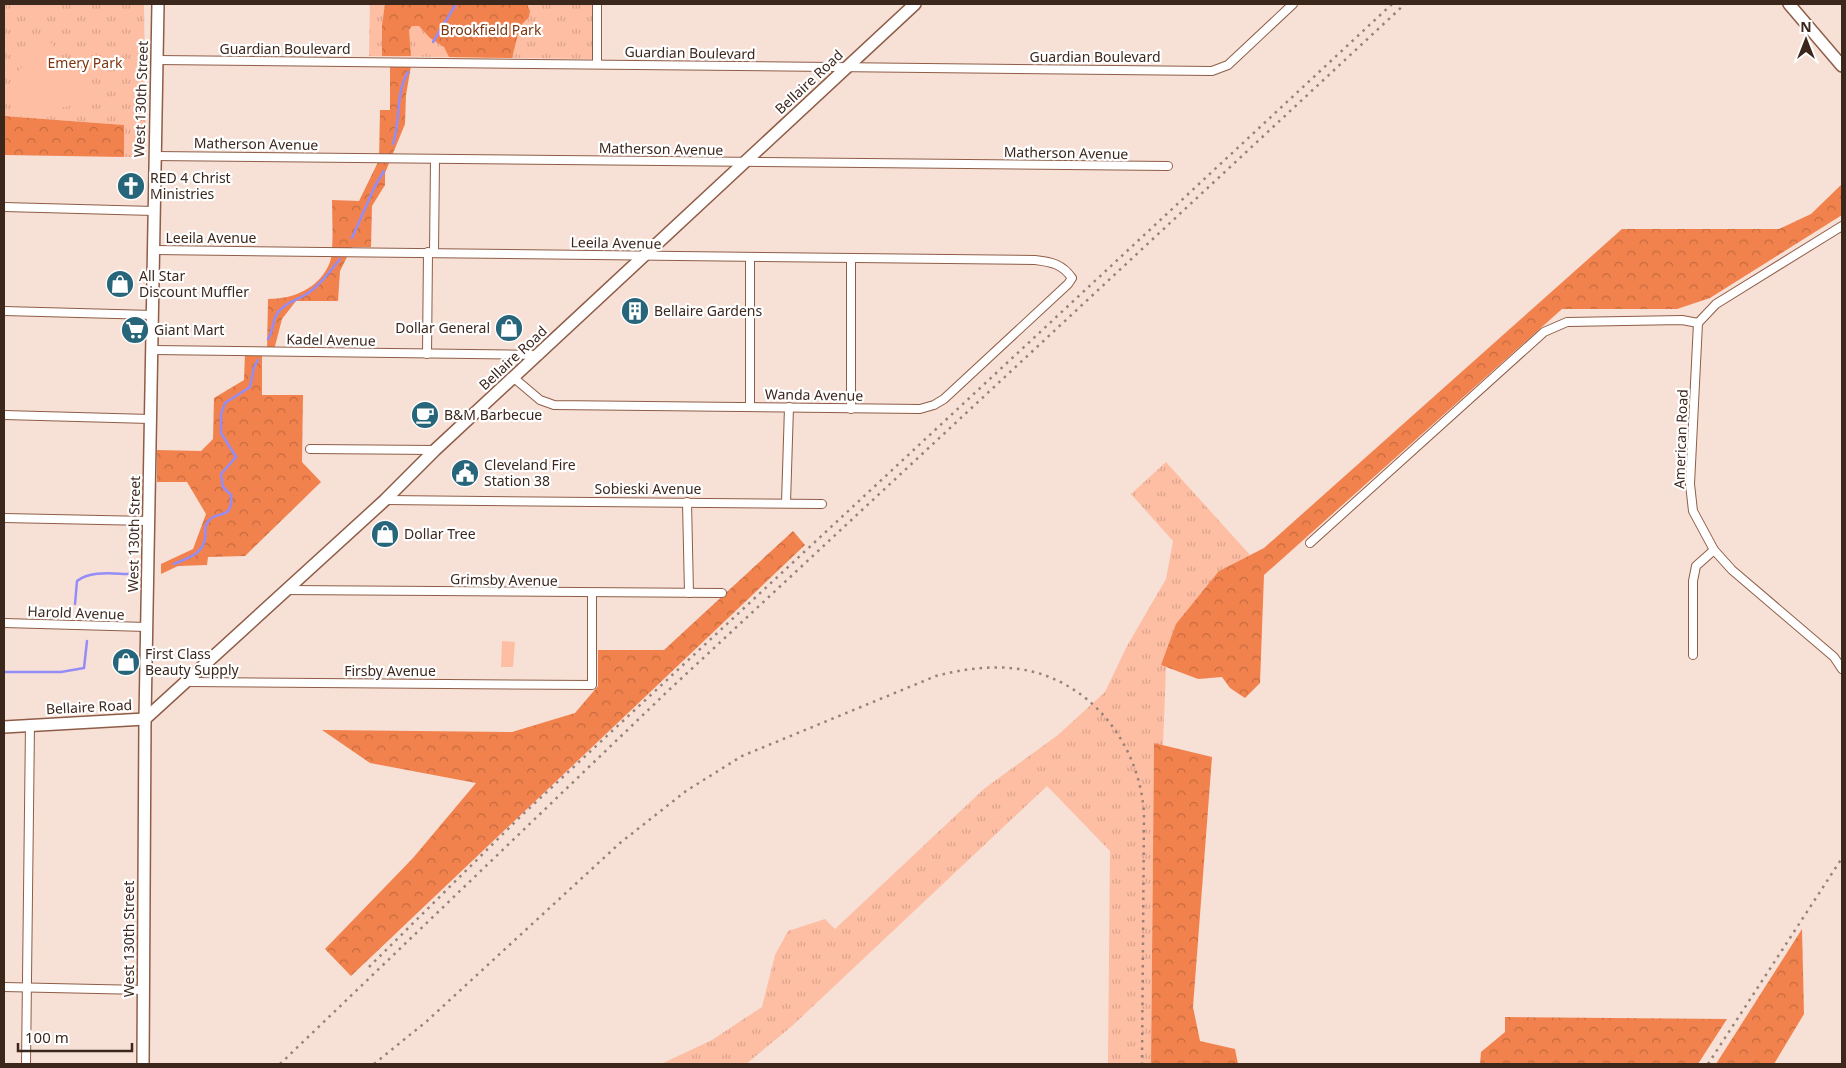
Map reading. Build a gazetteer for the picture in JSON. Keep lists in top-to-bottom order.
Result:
{
  "streets": {
    "street": [
      "Guardian Boulevard",
      "Bellaire Road",
      "West 130th Street",
      "Matherson Avenue",
      "Leeila Avenue",
      "Kadel Avenue",
      "Wanda Avenue",
      "American Road",
      "Sobieski Avenue",
      "Grimsby Avenue",
      "Harold Avenue",
      "Firsby Avenue"
    ]
  },
  "crossings": [
    ["Guardian Boulevard", "Bellaire Road"],
    ["Guardian Boulevard", "West 130th Street"],
    ["Bellaire Road", "West 130th Street"],
    ["Bellaire Road", "Matherson Avenue"],
    ["Bellaire Road", "Leeila Avenue"],
    ["Bellaire Road", "Kadel Avenue"],
    ["Bellaire Road", "Wanda Avenue"],
    ["Bellaire Road", "Sobieski Avenue"],
    ["Bellaire Road", "Grimsby Avenue"],
    ["Bellaire Road", "Firsby Avenue"],
    ["West 130th Street", "Matherson Avenue"],
    ["West 130th Street", "Leeila Avenue"],
    ["West 130th Street", "Kadel Avenue"],
    ["West 130th Street", "Harold Avenue"],
    ["Leeila Avenue", "Wanda Avenue"],
    ["Grimsby Avenue", "Firsby Avenue"]
  ],
  "parks": ["Brookfield Park", "Emery Park"],
  "places": {
    "church": ["RED 4 Christ Ministries"],
    "shop": [
      "All Star Discount Muffler",
      "Dollar General",
      "Dollar Tree",
      "First Class Beauty Supply"
    ],
    "building": ["Bellaire Gardens"],
    "supermarket": ["Giant Mart"],
    "cafe": ["B&M Barbecue"],
    "public building": ["Cleveland Fire Station 38"]
  },
  "scale_bar": "100 m",
  "north": "top"
}
